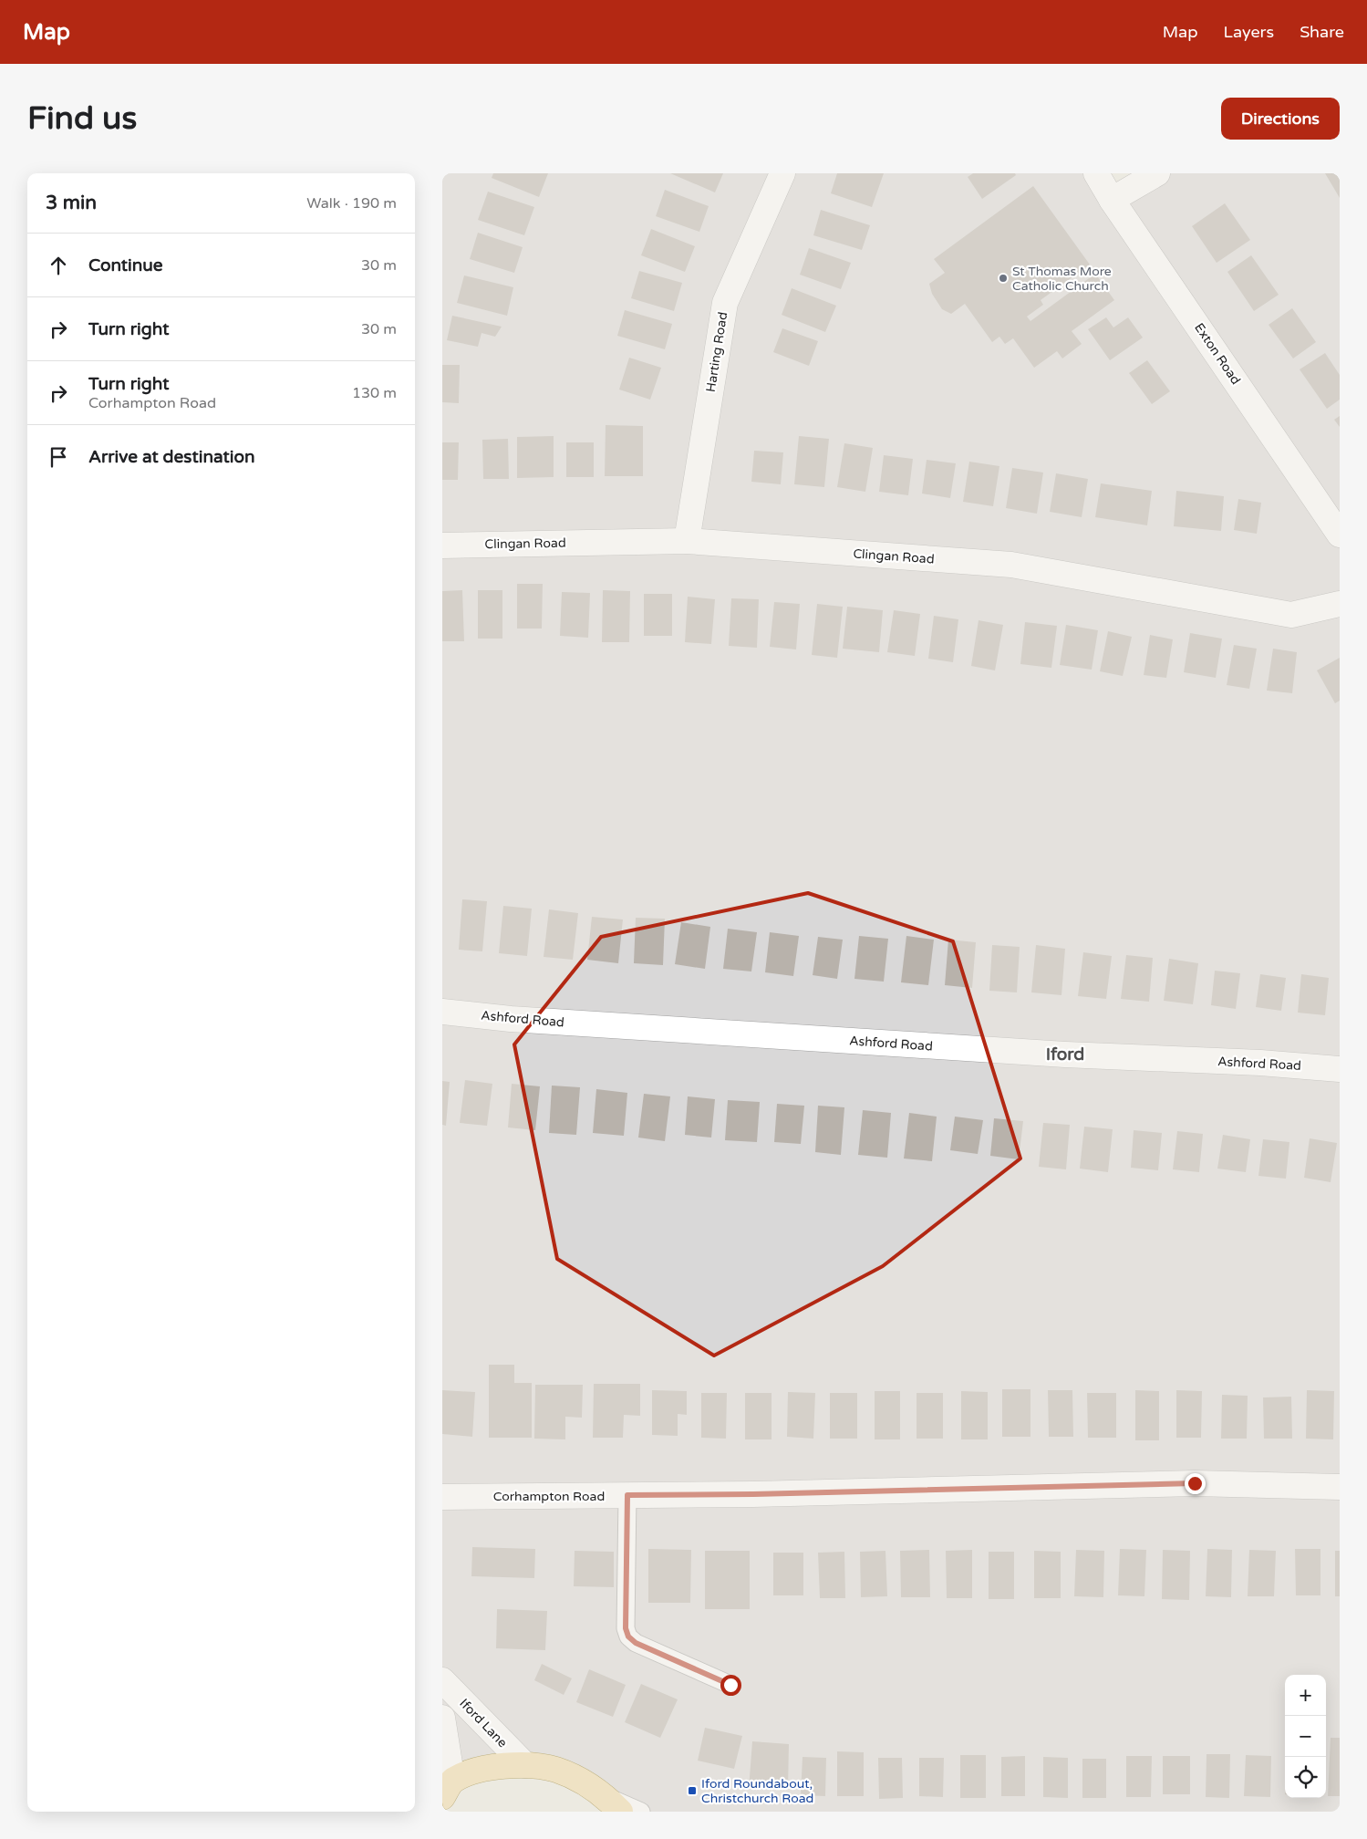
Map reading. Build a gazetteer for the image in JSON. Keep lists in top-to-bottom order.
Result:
{
  "streets": {
    "street": [
      "Harting Road",
      "Exton Road",
      "Clingan Road",
      "Ashford Road",
      "Corhampton Road",
      "Iford Lane"
    ]
  },
  "crossings": [
    ["Harting Road", "Clingan Road"]
  ],
  "districts": ["Iford"],
  "places": {
    "other": ["St Thomas More Catholic Church"],
    "transit": ["Iford Roundabout, Christchurch Road"]
  },
  "page": {
    "header": "Map",
    "nav": ["Map", "Layers", "Share"],
    "buttons": "Directions",
    "title": "Find us",
    "heading": ["3 min", "Walk · 190 m"],
    "list": [
      ["Continue", "30 m"],
      ["Turn right", "30 m"],
      ["Turn right", "Corhampton Road", "130 m"],
      "Arrive at destination"
    ],
    "map_buttons": ["+", "−"]
  }
}
